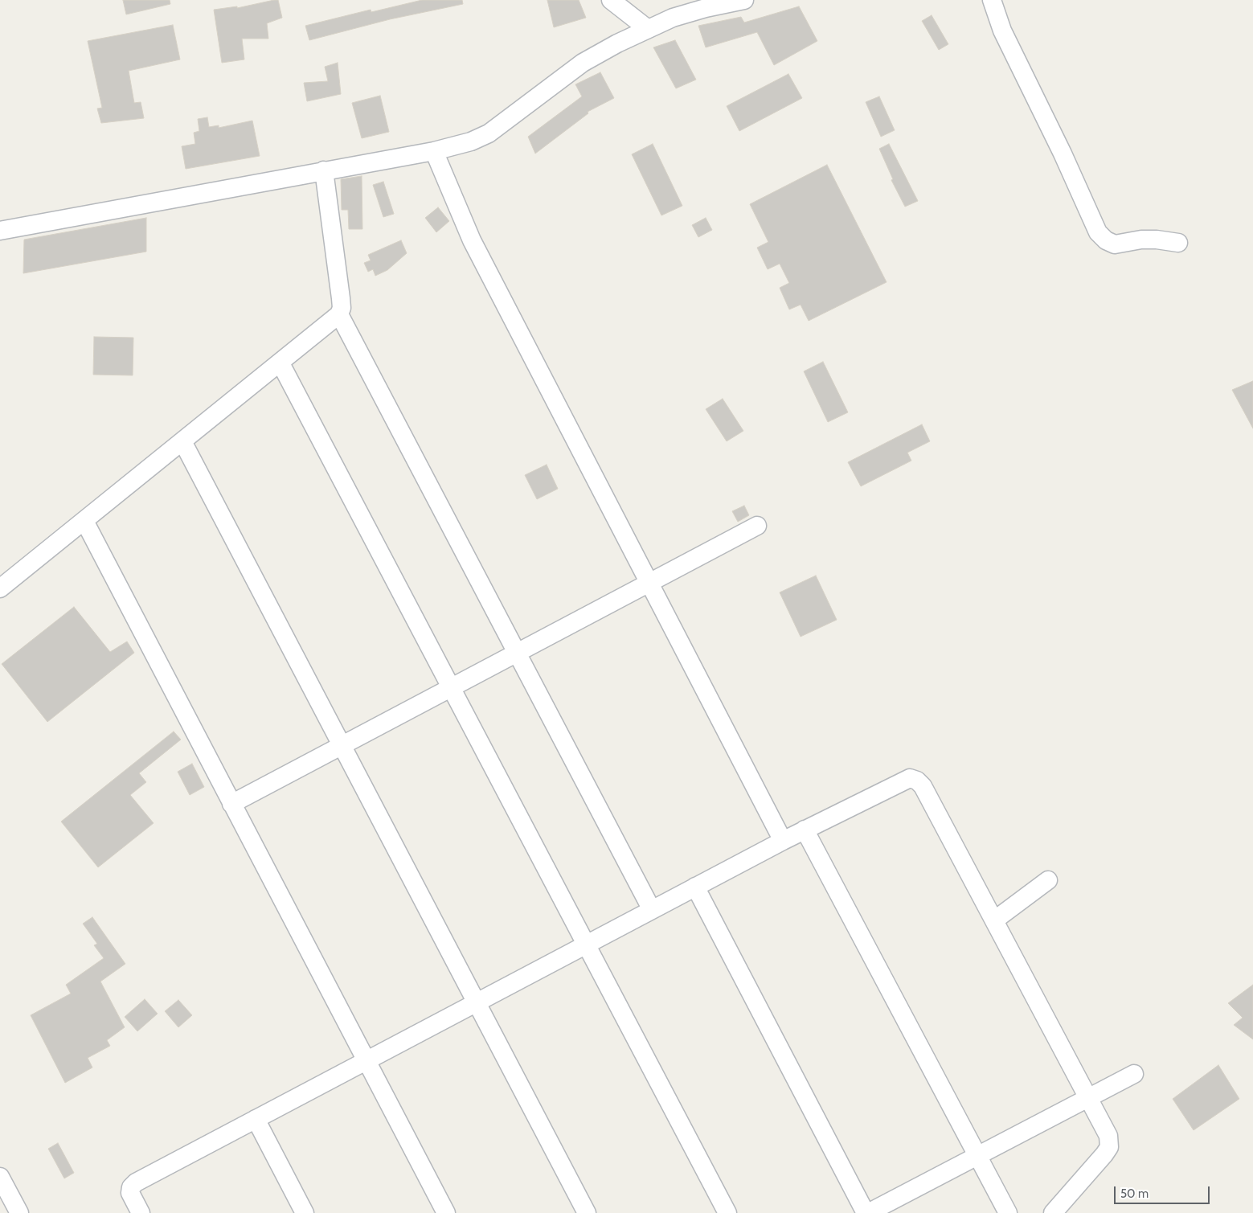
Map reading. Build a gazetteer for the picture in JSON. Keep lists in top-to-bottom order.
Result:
{
  "scale_bar": "50 m"
}
